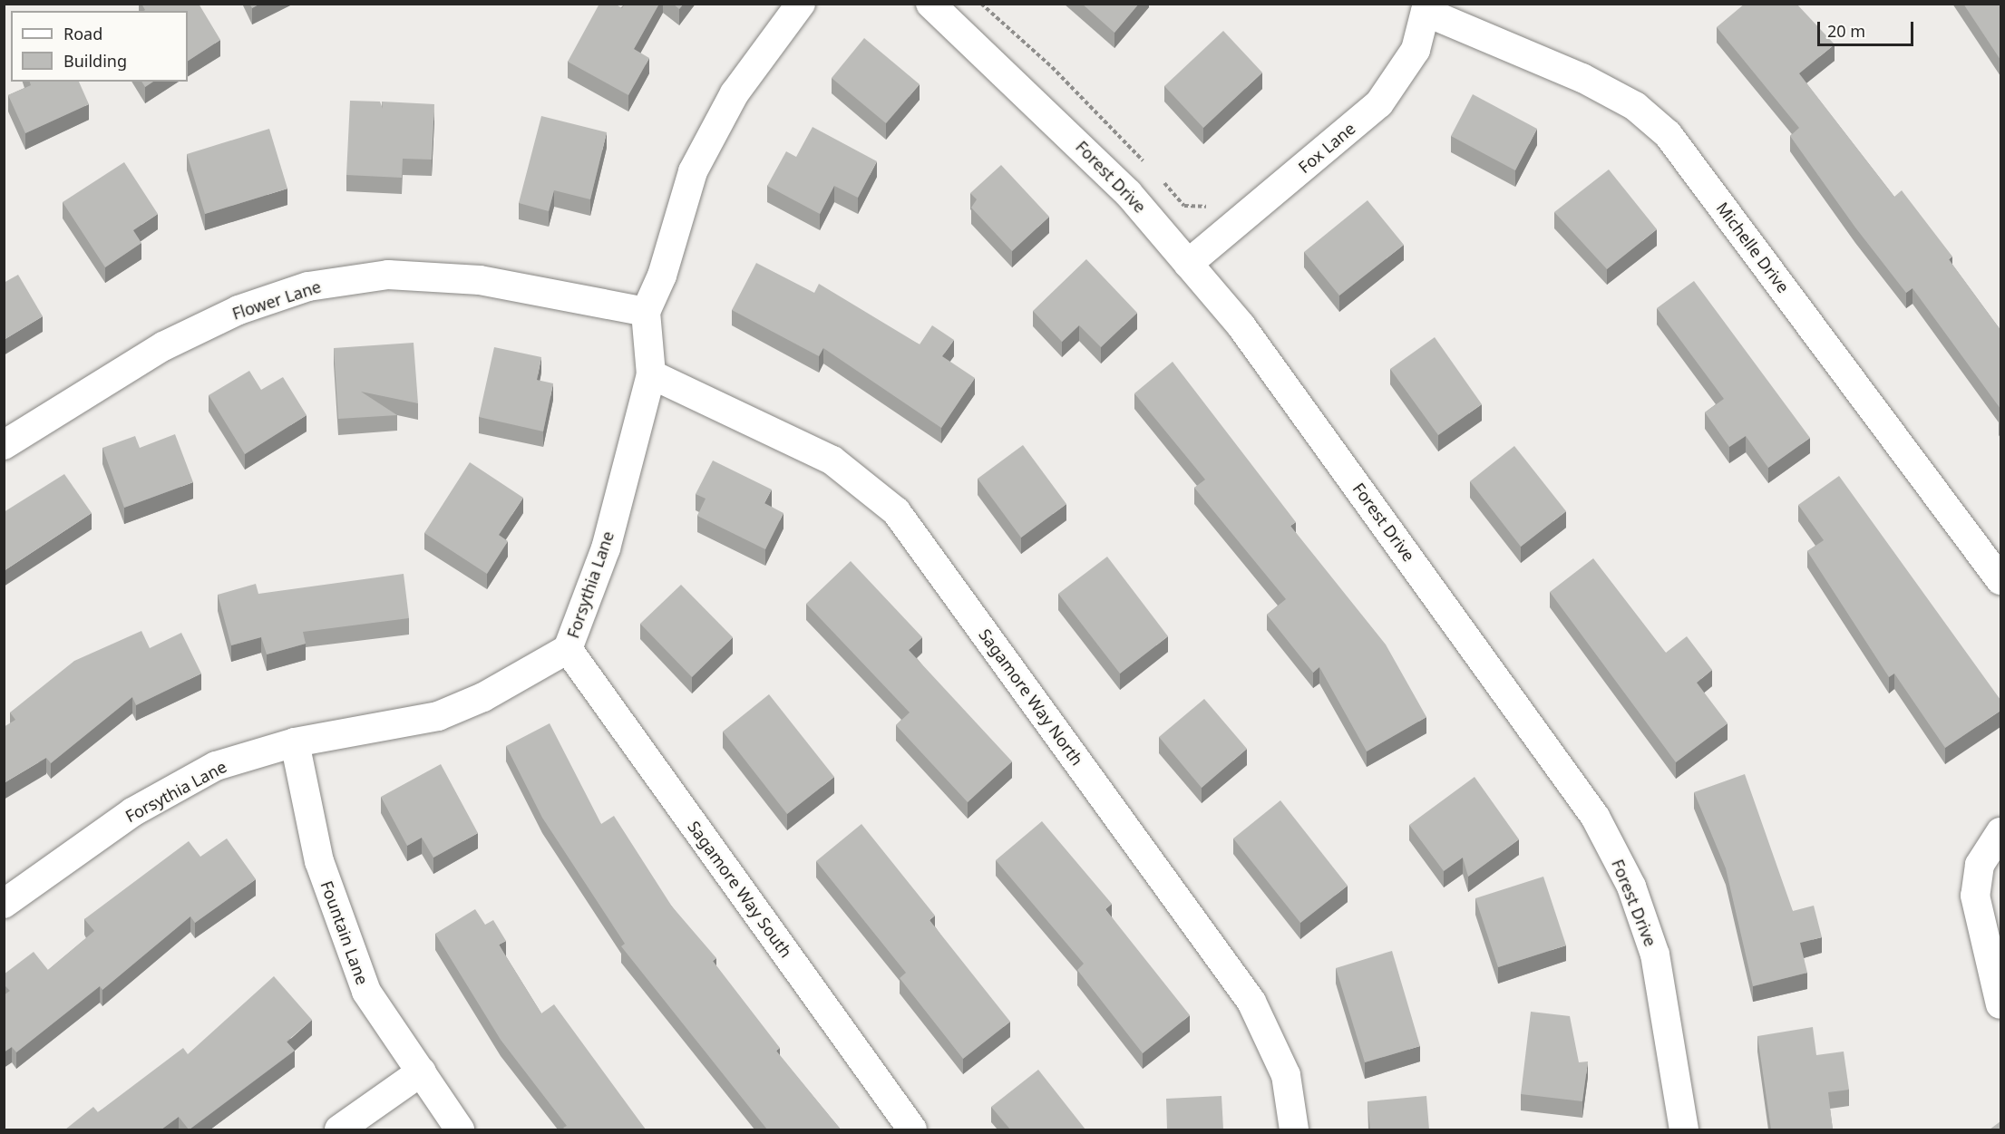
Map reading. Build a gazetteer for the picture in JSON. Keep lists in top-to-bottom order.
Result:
{
  "streets": {
    "street": [
      "Fox Lane",
      "Forest Drive",
      "Michelle Drive",
      "Flower Lane",
      "Forsythia Lane",
      "Sagamore Way North",
      "Sagamore Way South",
      "Fountain Lane"
    ]
  },
  "crossings": [
    ["Fox Lane", "Forest Drive"],
    ["Fox Lane", "Michelle Drive"],
    ["Flower Lane", "Forsythia Lane"],
    ["Forsythia Lane", "Sagamore Way North"],
    ["Forsythia Lane", "Sagamore Way South"],
    ["Forsythia Lane", "Fountain Lane"]
  ],
  "legend": ["Road", "Building"],
  "scale_bar": "20 m"
}
